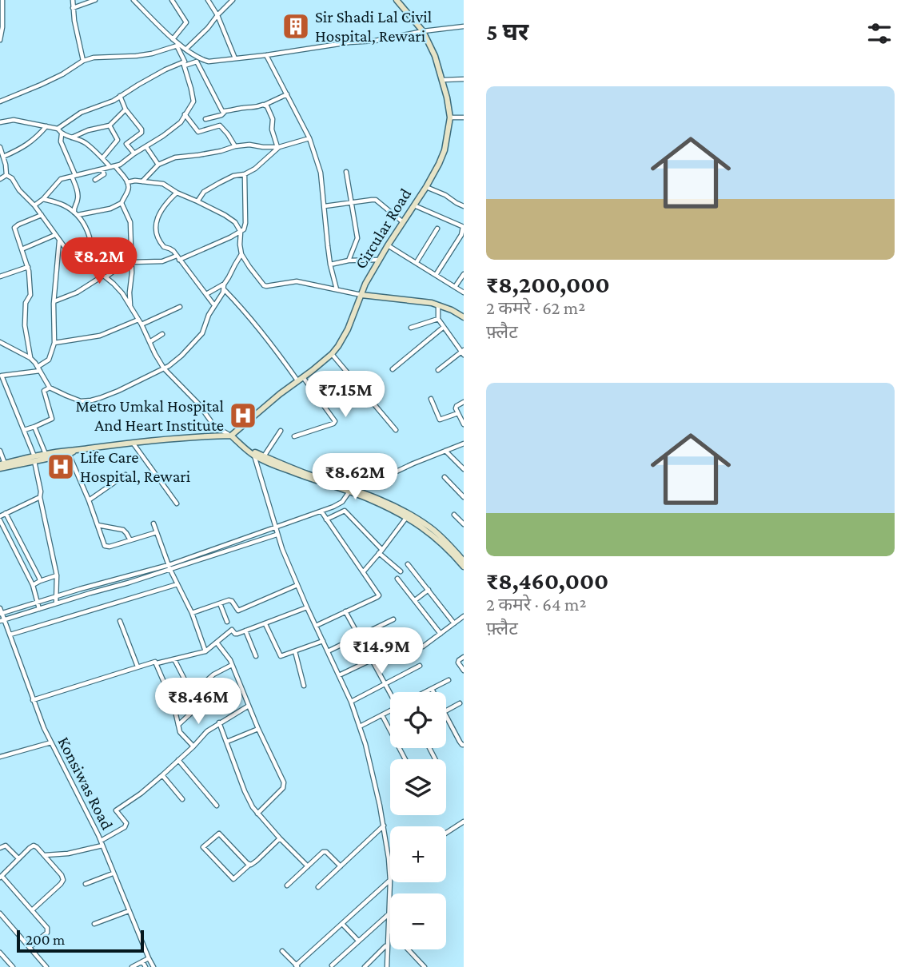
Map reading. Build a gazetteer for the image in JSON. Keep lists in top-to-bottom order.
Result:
{
  "streets": {
    "main road": ["Circular Road"],
    "street": ["Konsiwas Road"]
  },
  "places": {
    "building": ["Sir Shadi Lal Civil Hospital, Rewari"],
    "hospital": ["Metro Umkal Hospital And Heart Institute", "Life Care Hospital, Rewari"]
  },
  "scale_bar": "200 m",
  "page": {
    "heading": "5 घर",
    "list": [
      {
        "name": "₹8,200,000",
        "note": "2 कमरे · 62 m² · फ़्लैट"
      },
      {
        "name": "₹8,460,000",
        "note": "2 कमरे · 64 m² · फ़्लैट"
      }
    ],
    "price": [
      "₹8.2M",
      "₹7.15M",
      "₹8.62M",
      "₹14.9M",
      "₹8.46M"
    ],
    "map_buttons": ["+", "−"],
    "scale": "200 m"
  }
}
